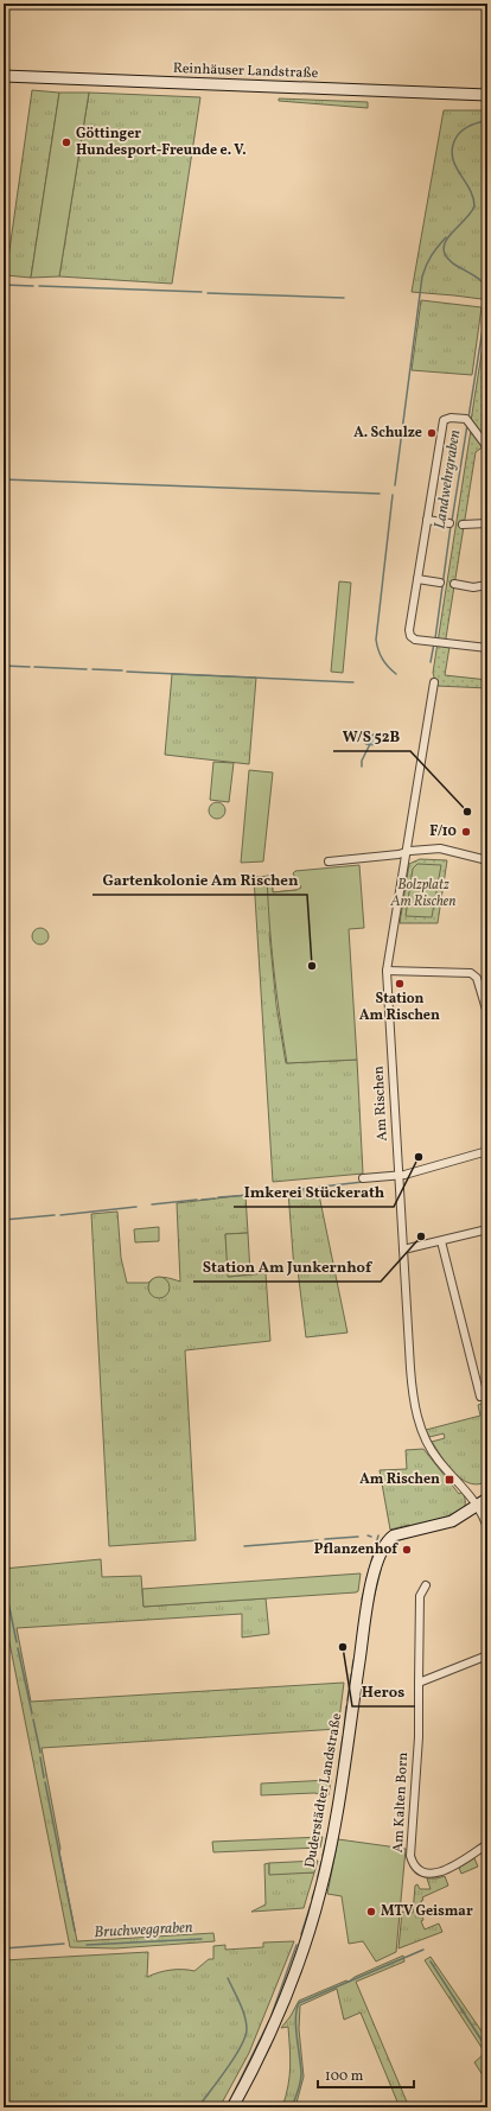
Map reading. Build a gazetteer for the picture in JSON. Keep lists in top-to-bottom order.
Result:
{
  "streets": {
    "main road": ["Reinhäuser Landstraße", "Duderstädter Landstraße"],
    "street": ["Am Rischen", "Am Kalten Born"]
  },
  "crossings": [
    ["Am Rischen", "Duderstädter Landstraße"]
  ],
  "water": ["Landwehrgraben", "Bruchweggraben"],
  "parks": ["Bolzplatz Am Rischen"],
  "places": {
    "other": [
      "Göttinger Hundesport-Freunde e. V.",
      "A. Schulze",
      "W/S 52B",
      "F/10",
      "Gartenkolonie Am Rischen",
      "Station Am Rischen",
      "Imkerei Stückerath",
      "Station Am Junkernhof",
      "Pflanzenhof",
      "Heros",
      "MTV Geismar"
    ],
    "transit": ["Am Rischen"]
  },
  "scale_bar": "100 m"
}
